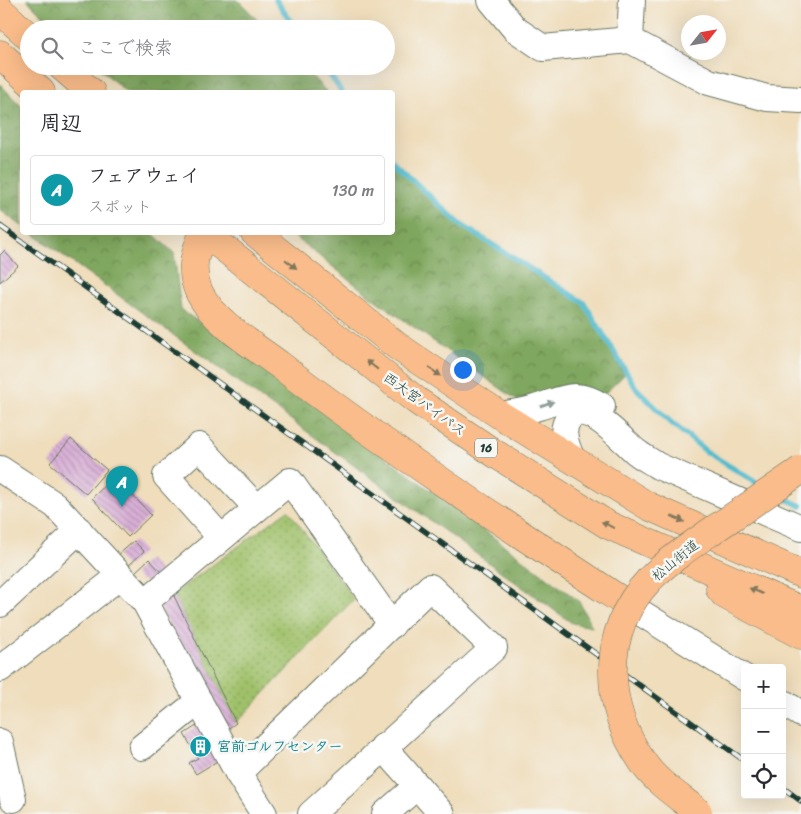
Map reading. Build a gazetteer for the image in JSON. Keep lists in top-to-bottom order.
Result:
{
  "streets": {
    "main road": ["西大宮バイパス", "16", "松山街道"]
  },
  "places": {
    "building": ["宮前ゴルフセンター"]
  },
  "north": "top right",
  "page": {
    "search": "ここで検索",
    "heading": "周辺",
    "list": [
      {
        "mark": "A",
        "name": "フェアウェイ",
        "note": "スポット",
        "value": "130 m"
      }
    ],
    "pins": "A",
    "map_buttons": ["+", "−"]
  }
}
